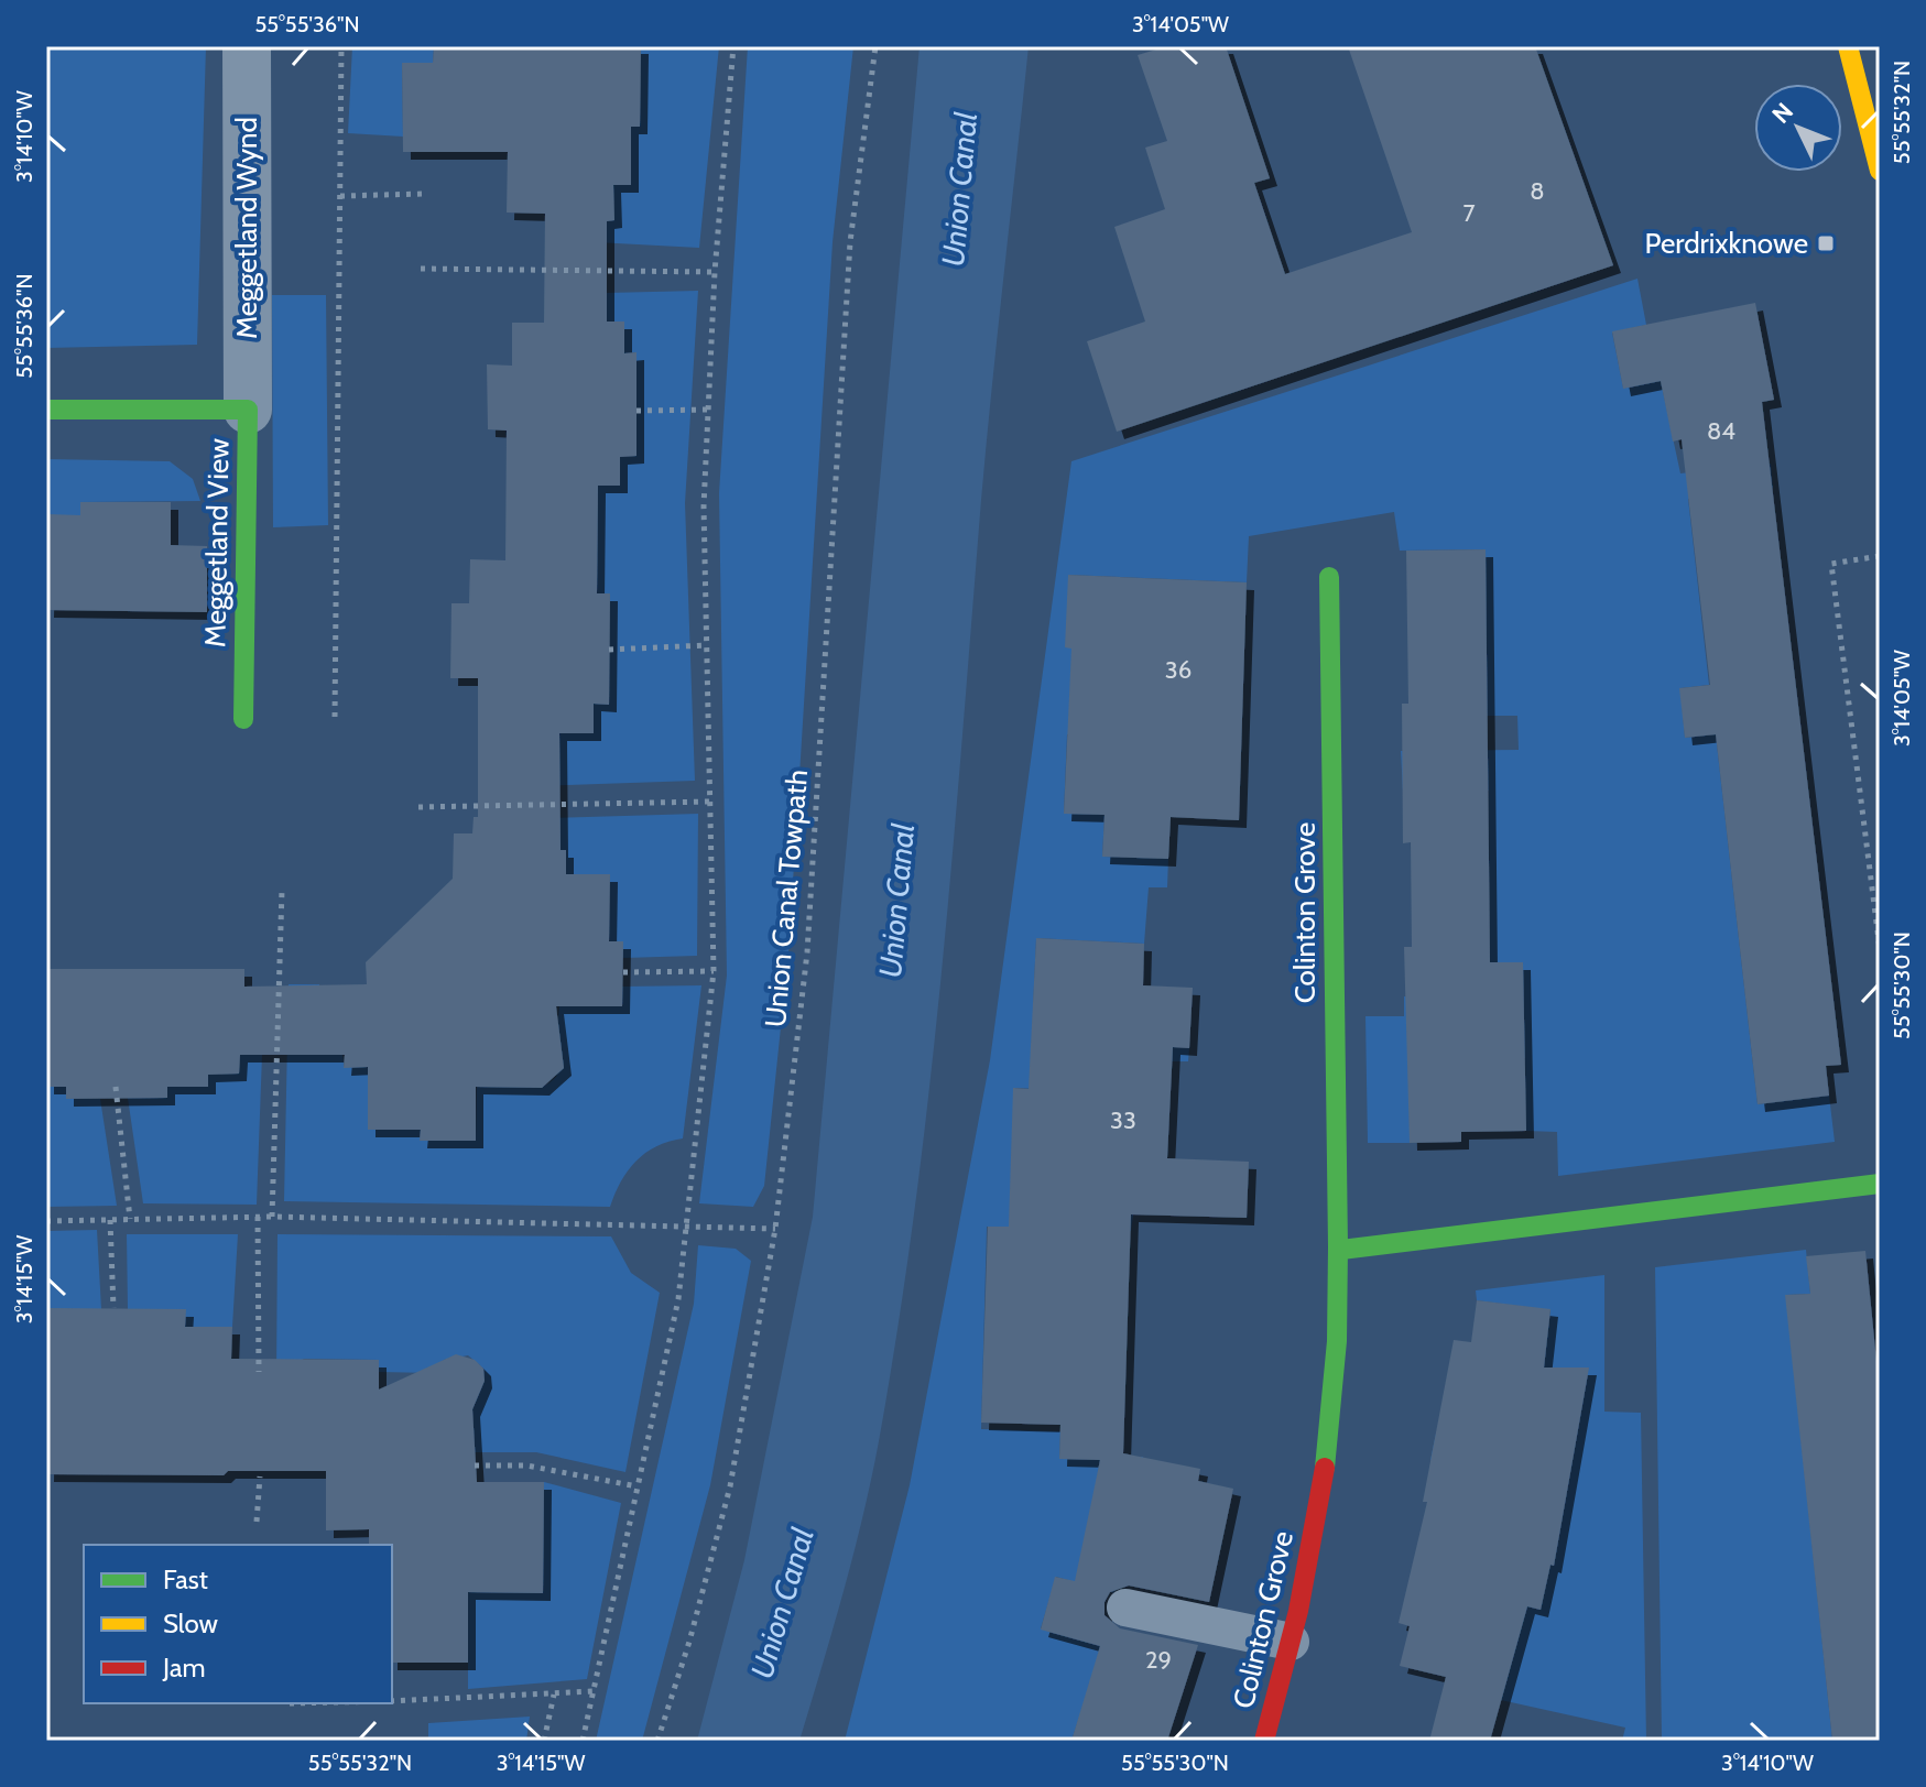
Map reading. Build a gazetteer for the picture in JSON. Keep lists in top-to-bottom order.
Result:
{
  "streets": {
    "street": ["Meggetland Wynd", "Meggetland View", "Colinton Grove"],
    "path": ["Union Canal Towpath"]
  },
  "crossings": [
    ["Meggetland Wynd", "Meggetland View"]
  ],
  "water": ["Union Canal"],
  "places": {
    "transit": ["Perdrixknowe"]
  },
  "house_numbers": [
    "8",
    "7",
    "84",
    "36",
    "33",
    "29"
  ],
  "legend": ["Fast", "Slow", "Jam"],
  "north": "top left",
  "coordinates": [
    "55°55'36\"N",
    "3°14'05\"W",
    "55°55'32\"N",
    "3°14'10\"W",
    "55°55'30\"N",
    "3°14'15\"W"
  ]
}
